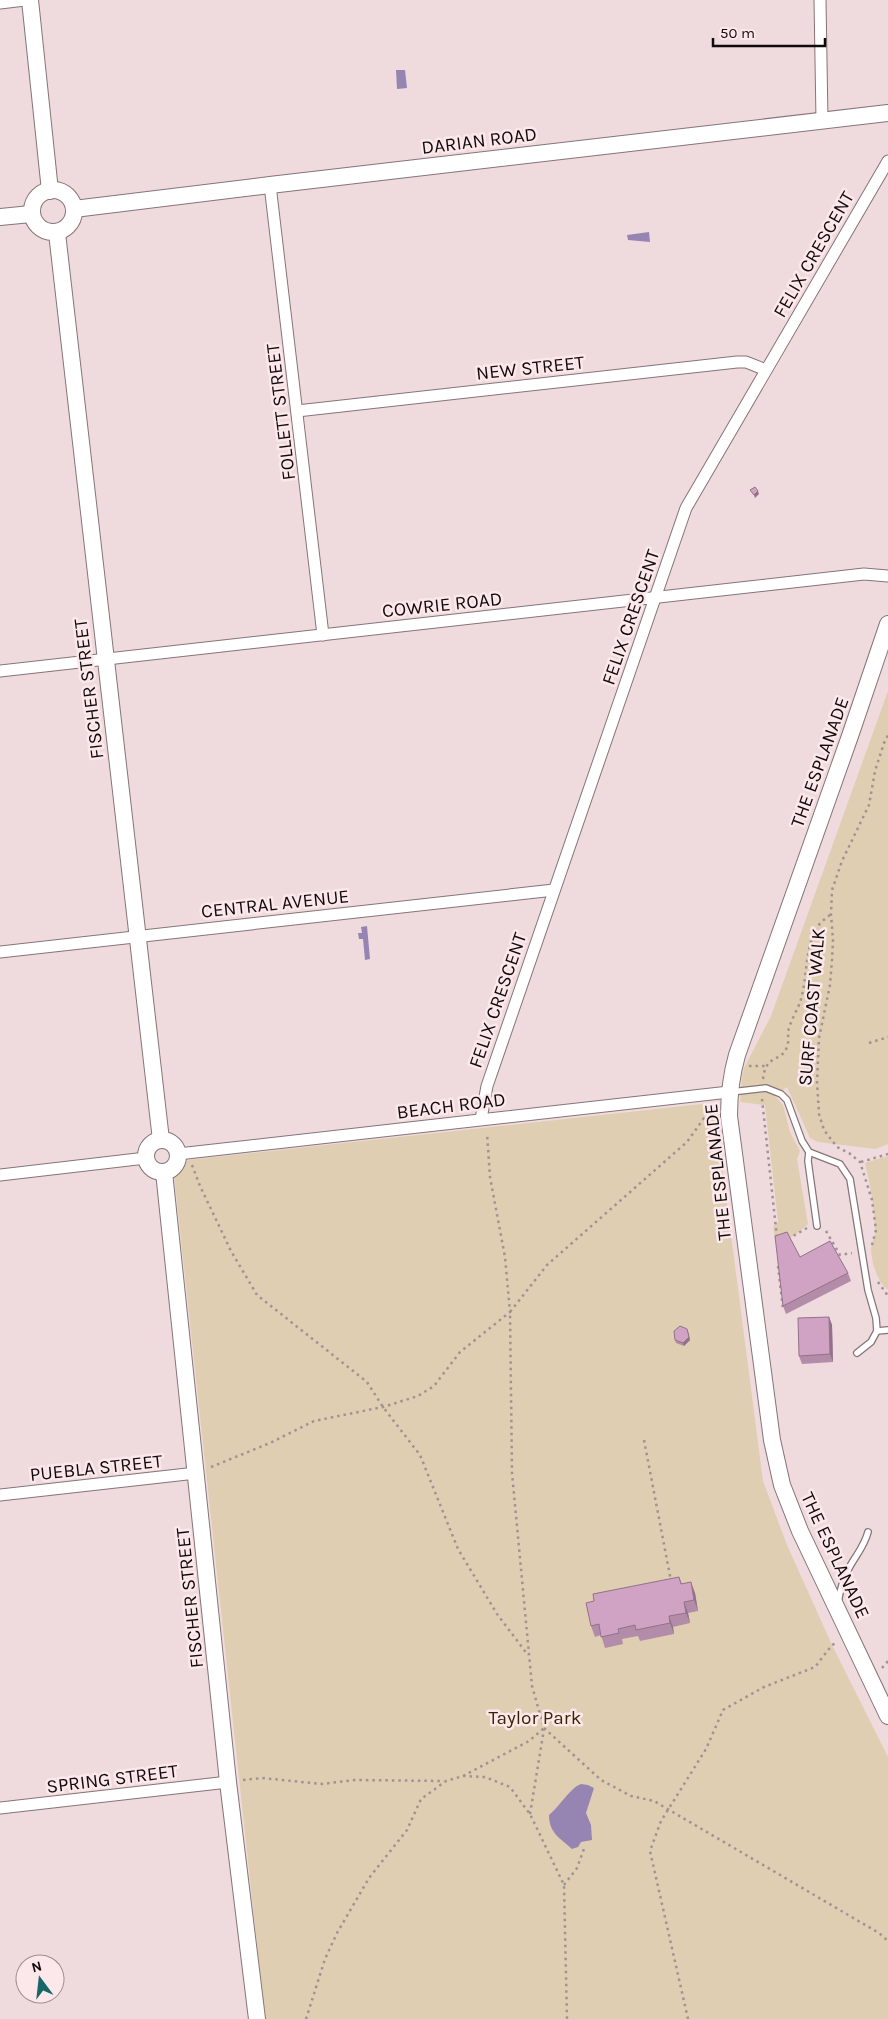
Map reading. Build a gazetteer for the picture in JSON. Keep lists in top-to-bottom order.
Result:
{
  "streets": {
    "street": [
      "DARIAN ROAD",
      "FELIX CRESCENT",
      "NEW STREET",
      "FOLLETT STREET",
      "COWRIE ROAD",
      "FISCHER STREET",
      "THE ESPLANADE",
      "CENTRAL AVENUE",
      "BEACH ROAD",
      "PUEBLA STREET",
      "SPRING STREET"
    ],
    "path": ["SURF COAST WALK"]
  },
  "crossings": [
    ["DARIAN ROAD", "FOLLETT STREET"],
    ["DARIAN ROAD", "FISCHER STREET"],
    ["FELIX CRESCENT", "NEW STREET"],
    ["FELIX CRESCENT", "COWRIE ROAD"],
    ["FELIX CRESCENT", "CENTRAL AVENUE"],
    ["FELIX CRESCENT", "BEACH ROAD"],
    ["NEW STREET", "FOLLETT STREET"],
    ["FOLLETT STREET", "COWRIE ROAD"],
    ["COWRIE ROAD", "FISCHER STREET"],
    ["FISCHER STREET", "CENTRAL AVENUE"],
    ["FISCHER STREET", "BEACH ROAD"],
    ["FISCHER STREET", "PUEBLA STREET"],
    ["FISCHER STREET", "SPRING STREET"],
    ["THE ESPLANADE", "BEACH ROAD"]
  ],
  "parks": ["Taylor Park"],
  "scale_bar": "50 m",
  "north": "top"
}
